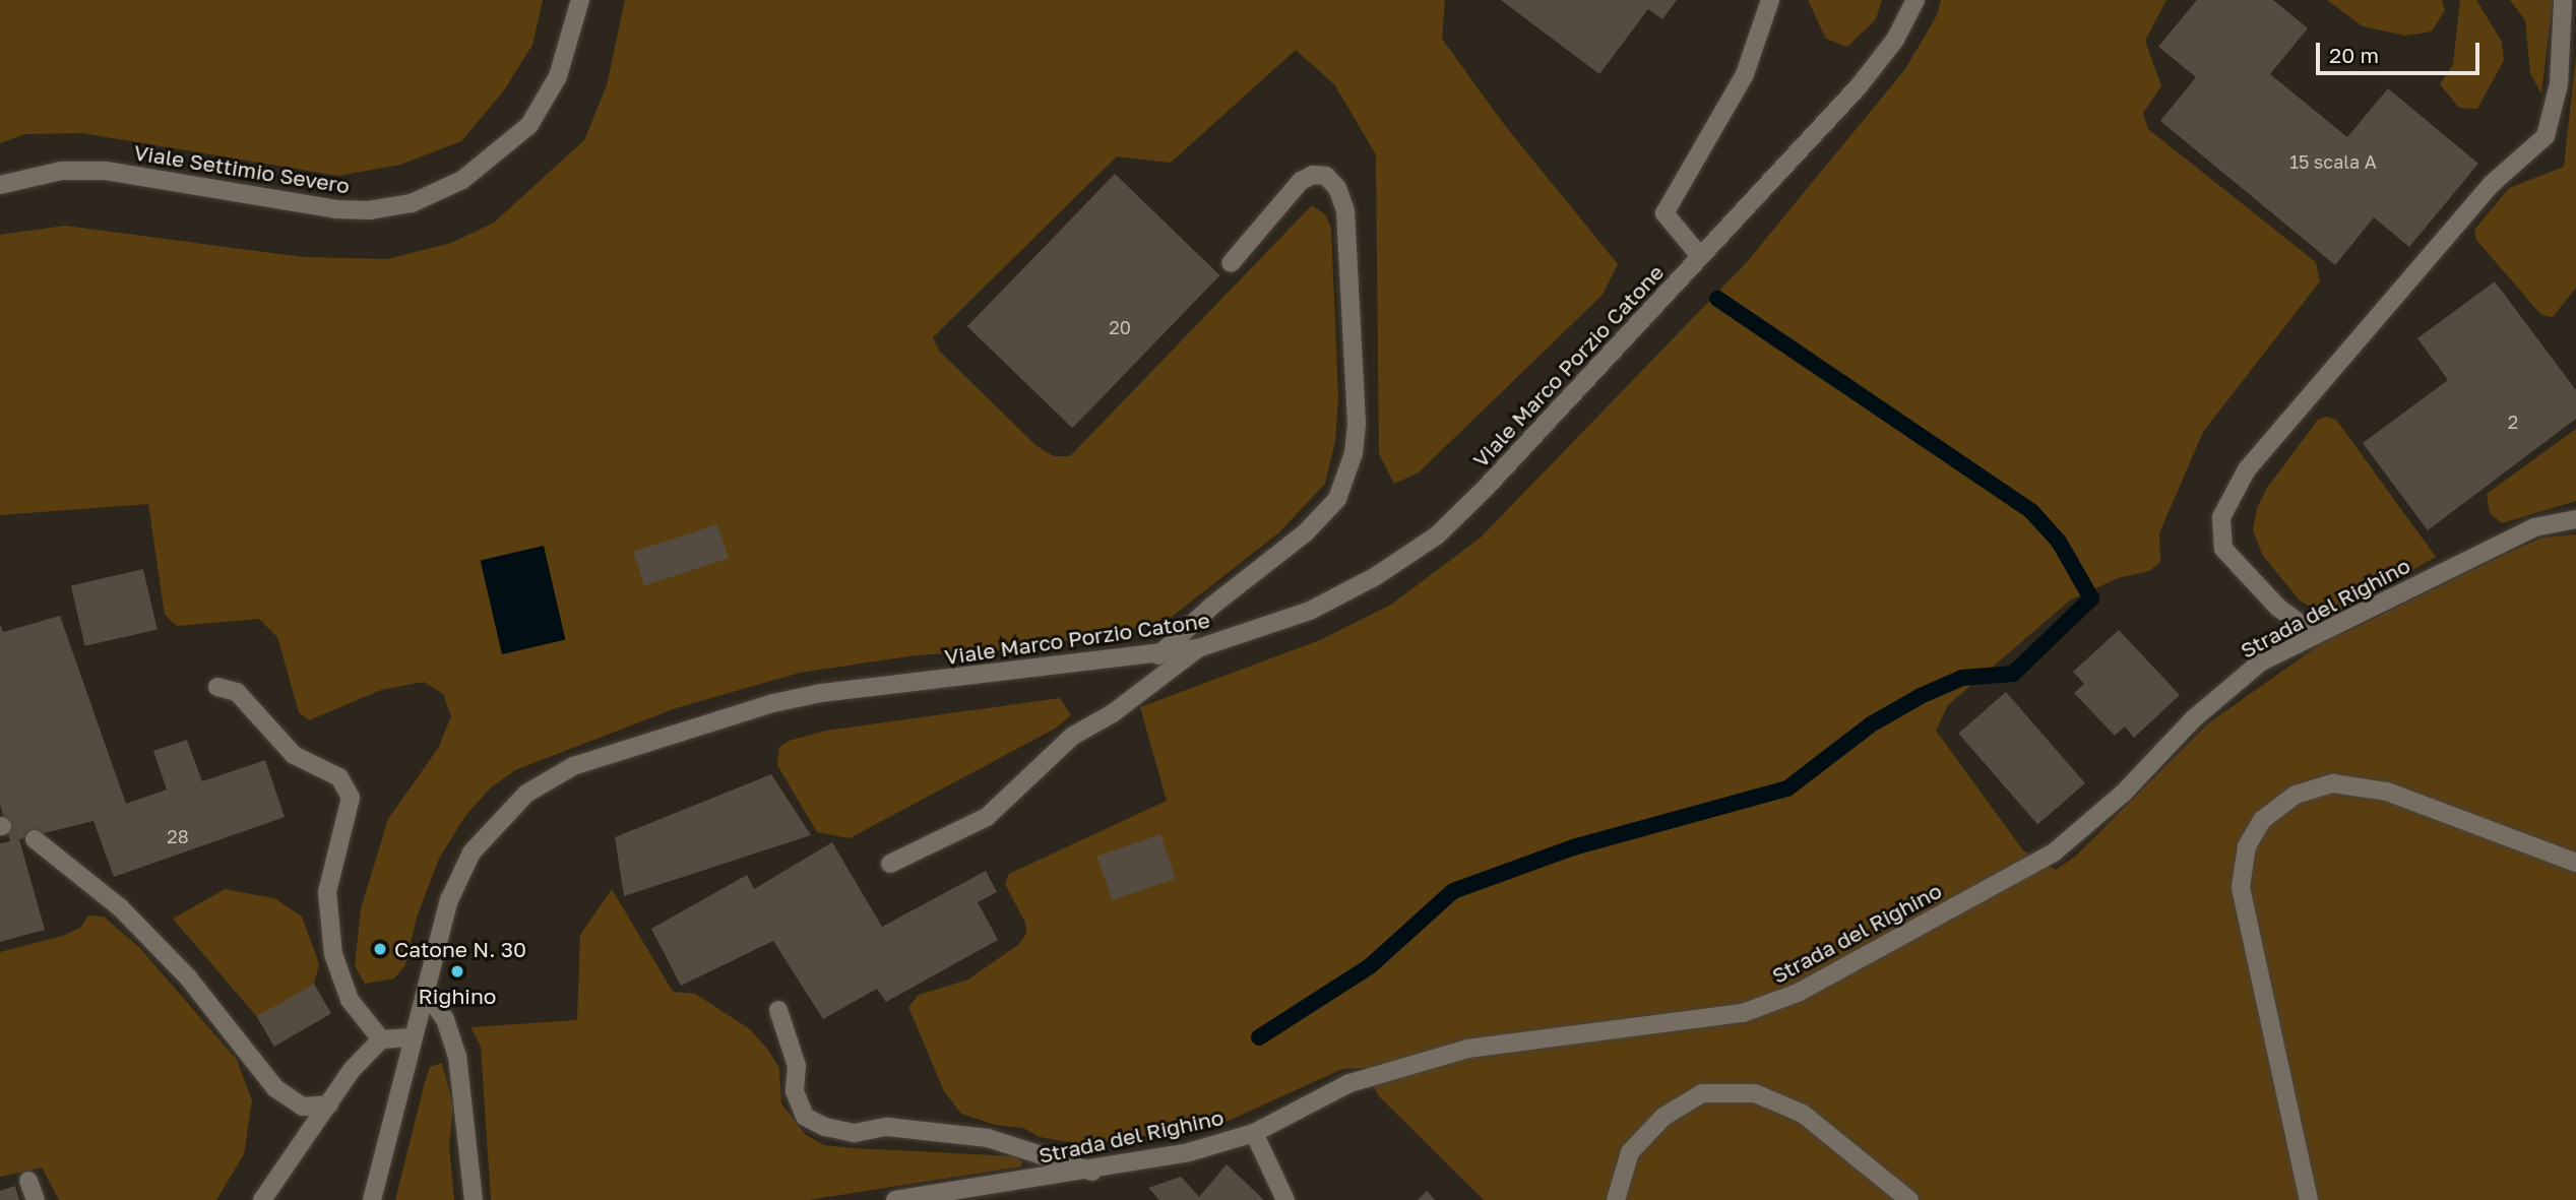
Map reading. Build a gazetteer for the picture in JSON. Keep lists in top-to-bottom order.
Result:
{
  "streets": {
    "street": ["Viale Settimio Severo", "Viale Marco Porzio Catone", "Strada del Righino"]
  },
  "places": ["Catone N. 30", "Righino"],
  "house_numbers": [
    "15 scala A",
    "20",
    "2",
    "28"
  ],
  "scale_bar": "20 m"
}
